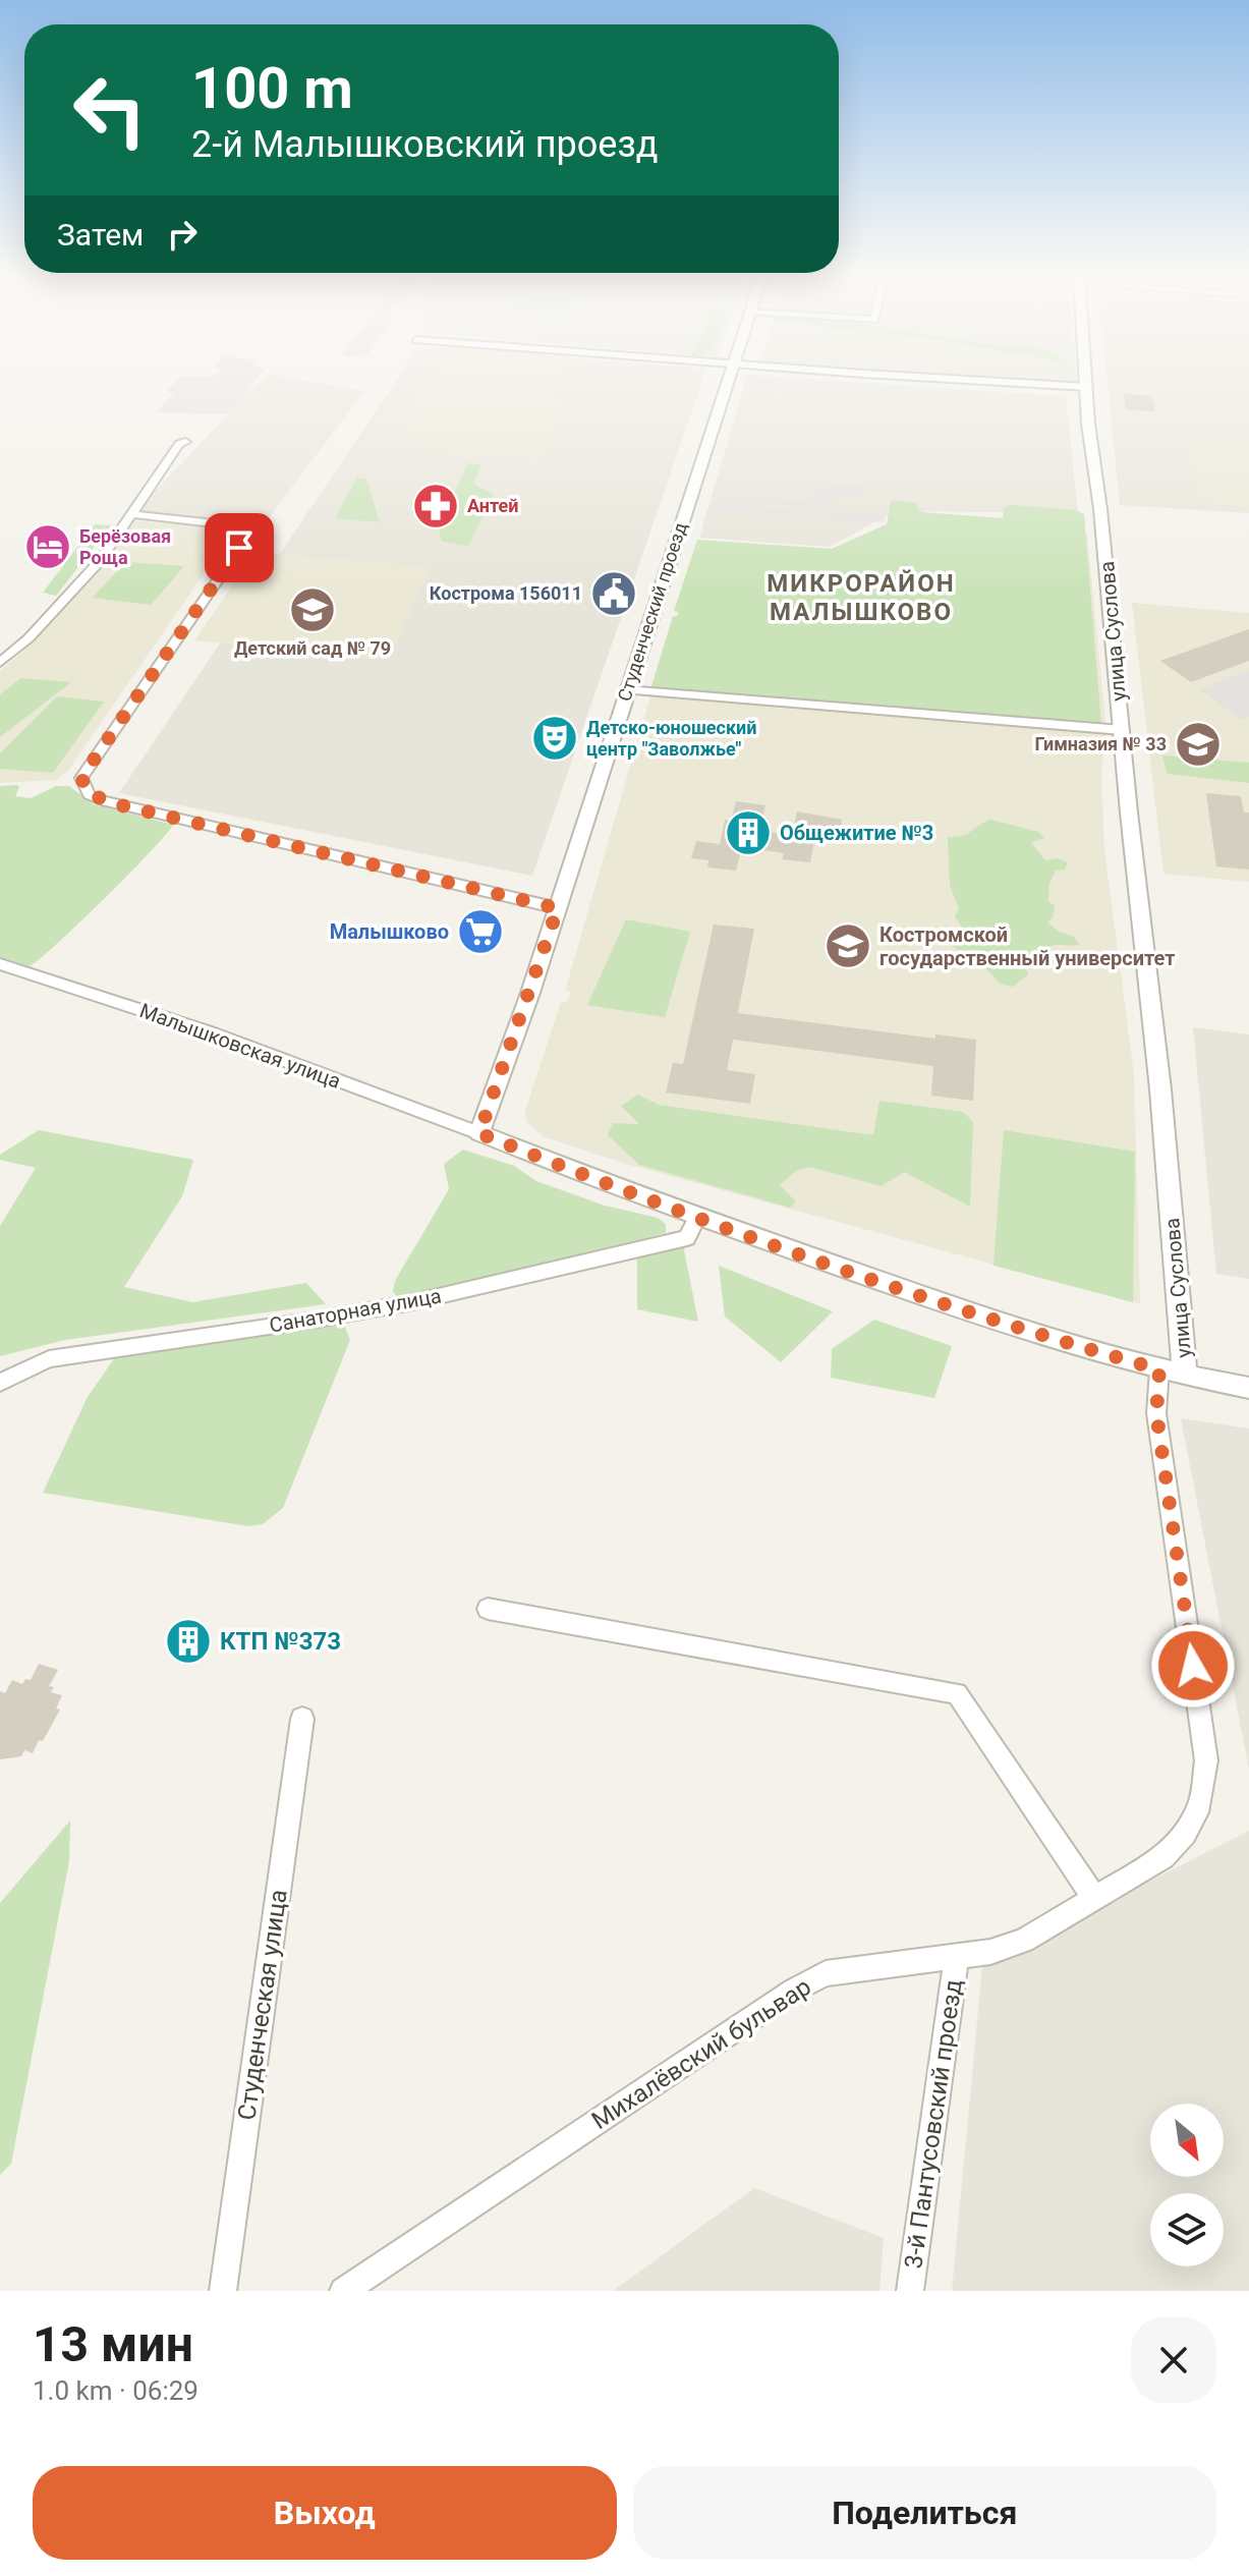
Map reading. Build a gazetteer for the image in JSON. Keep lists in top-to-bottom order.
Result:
{
  "streets": {
    "street": [
      "Студенческий проезд",
      "улица Суслова",
      "Малышковская улица",
      "Санаторная улица",
      "Студенческая улица",
      "Михалёвский бульвар",
      "3-й Пантусовский проезд"
    ]
  },
  "crossings": [
    ["Студенческий проезд", "Малышковская улица"],
    ["Михалёвский бульвар", "3-й Пантусовский проезд"]
  ],
  "districts": ["МИКРОРАЙОН МАЛЫШКОВО"],
  "places": {
    "pharmacy": ["Антей"],
    "hotel": ["Берёзовая Роща"],
    "public building": ["Кострома 156011"],
    "school or university": ["Детский сад № 79", "Гимназия № 33", "Костромской государственный университет"],
    "theatre": ["Детско-юношеский центр \"Заволжье\""],
    "building": ["Общежитие №3", "КТП №373"],
    "supermarket": ["Малышково"]
  },
  "north": "bottom right",
  "page": {
    "turn": ["100 m", "2-й Малышковский проезд"],
    "then": "Затем",
    "heading": ["13 мин", "1.0 km · 06:29"],
    "buttons": ["Выход", "Поделиться"]
  }
}
